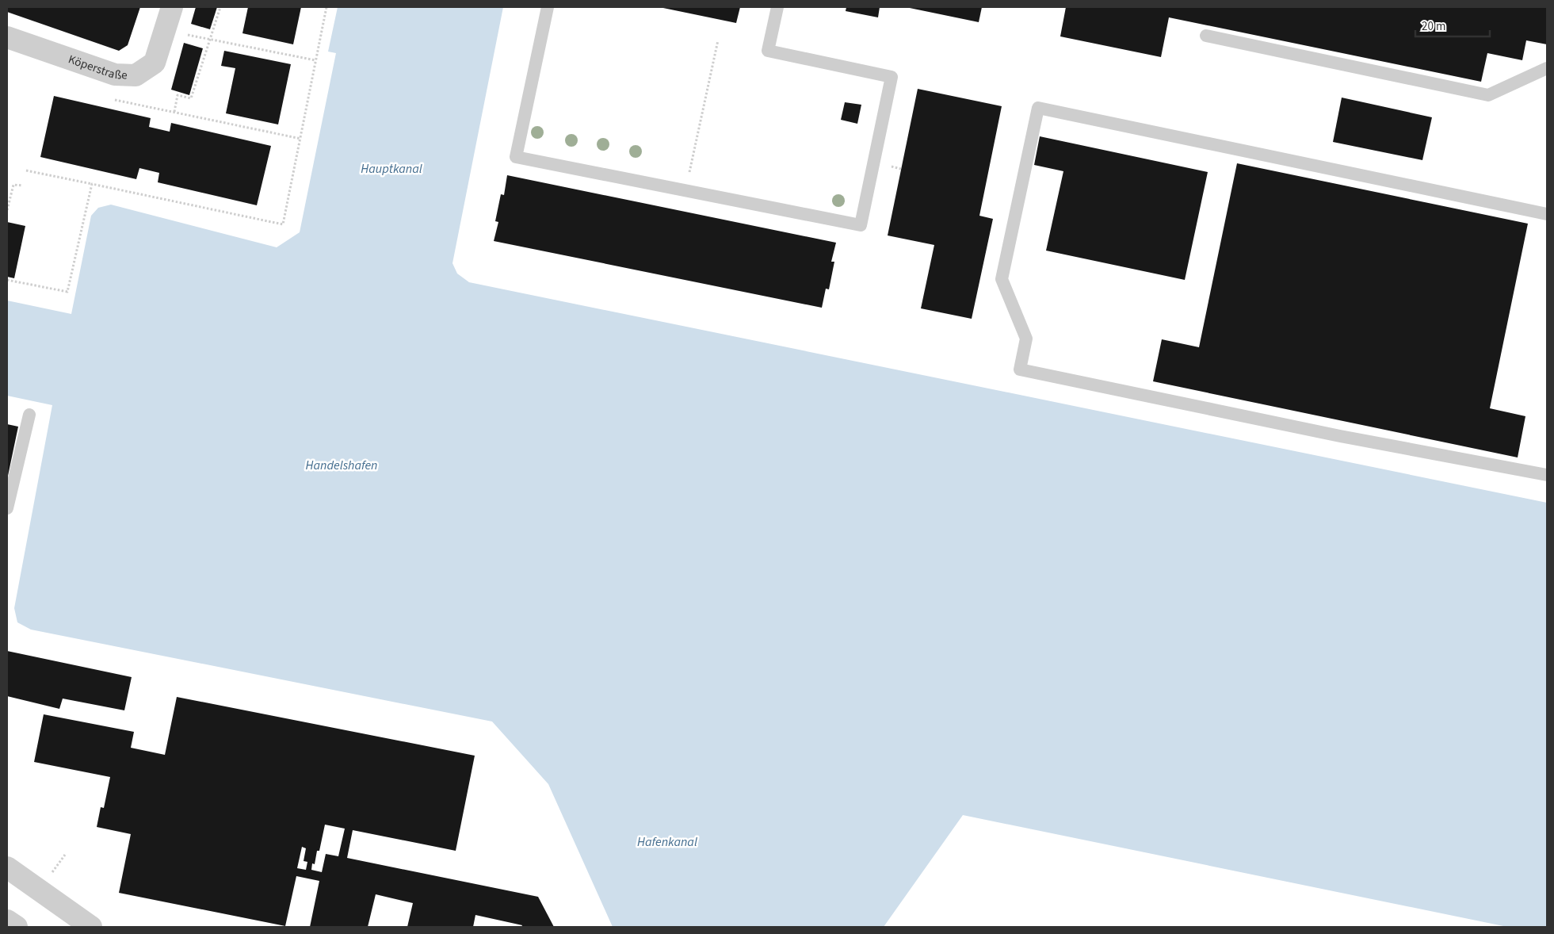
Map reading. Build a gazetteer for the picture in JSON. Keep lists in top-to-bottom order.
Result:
{
  "streets": {
    "street": ["Köperstraße"]
  },
  "water": ["Hauptkanal", "Handelshafen", "Hafenkanal"],
  "scale_bar": "20 m"
}
